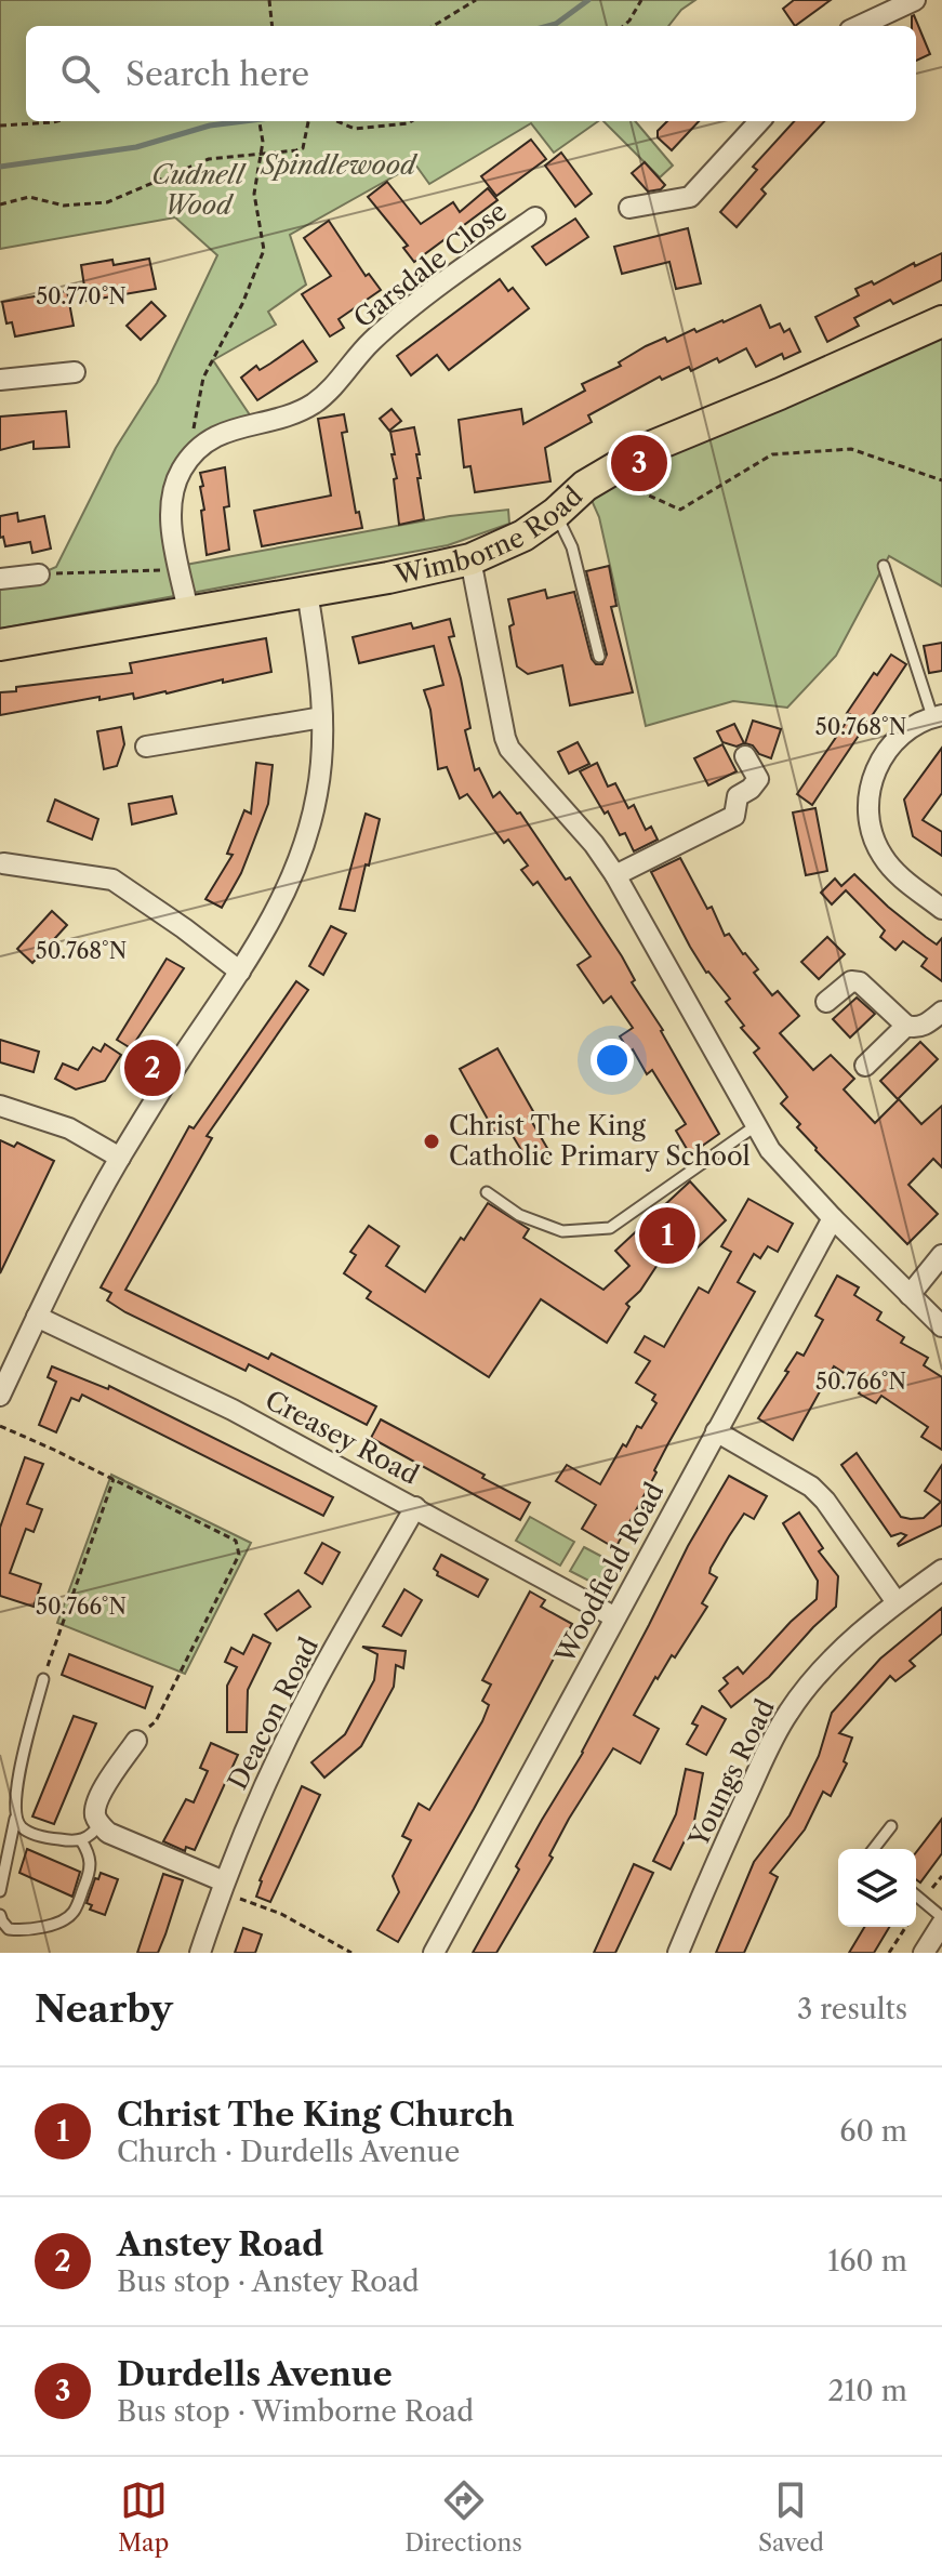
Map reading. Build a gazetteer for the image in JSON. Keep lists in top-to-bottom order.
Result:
{
  "streets": {
    "main road": ["Wimborne Road"],
    "street": [
      "Garsdale Close",
      "Creasey Road",
      "Woodfield Road",
      "Deacon Road",
      "Youngs Road"
    ]
  },
  "crossings": [
    ["Garsdale Close", "Wimborne Road"],
    ["Creasey Road", "Woodfield Road"],
    ["Creasey Road", "Deacon Road"]
  ],
  "parks": ["Spindlewood", "Cudnell Wood"],
  "places": ["Christ The King Catholic Primary School"],
  "page": {
    "search": "Search here",
    "pins": ["3", "2", "1"],
    "heading": ["Nearby", "3 results"],
    "list": [
      {
        "mark": "1",
        "name": "Christ The King Church",
        "note": "Church · Durdells Avenue",
        "value": "60 m"
      },
      {
        "mark": "2",
        "name": "Anstey Road",
        "note": "Bus stop · Anstey Road",
        "value": "160 m"
      },
      {
        "mark": "3",
        "name": "Durdells Avenue",
        "note": "Bus stop · Wimborne Road",
        "value": "210 m"
      }
    ],
    "nav": ["Map", "Directions", "Saved"]
  },
  "coordinates": ["50.770°N", "50.768°N", "50.766°N"]
}
